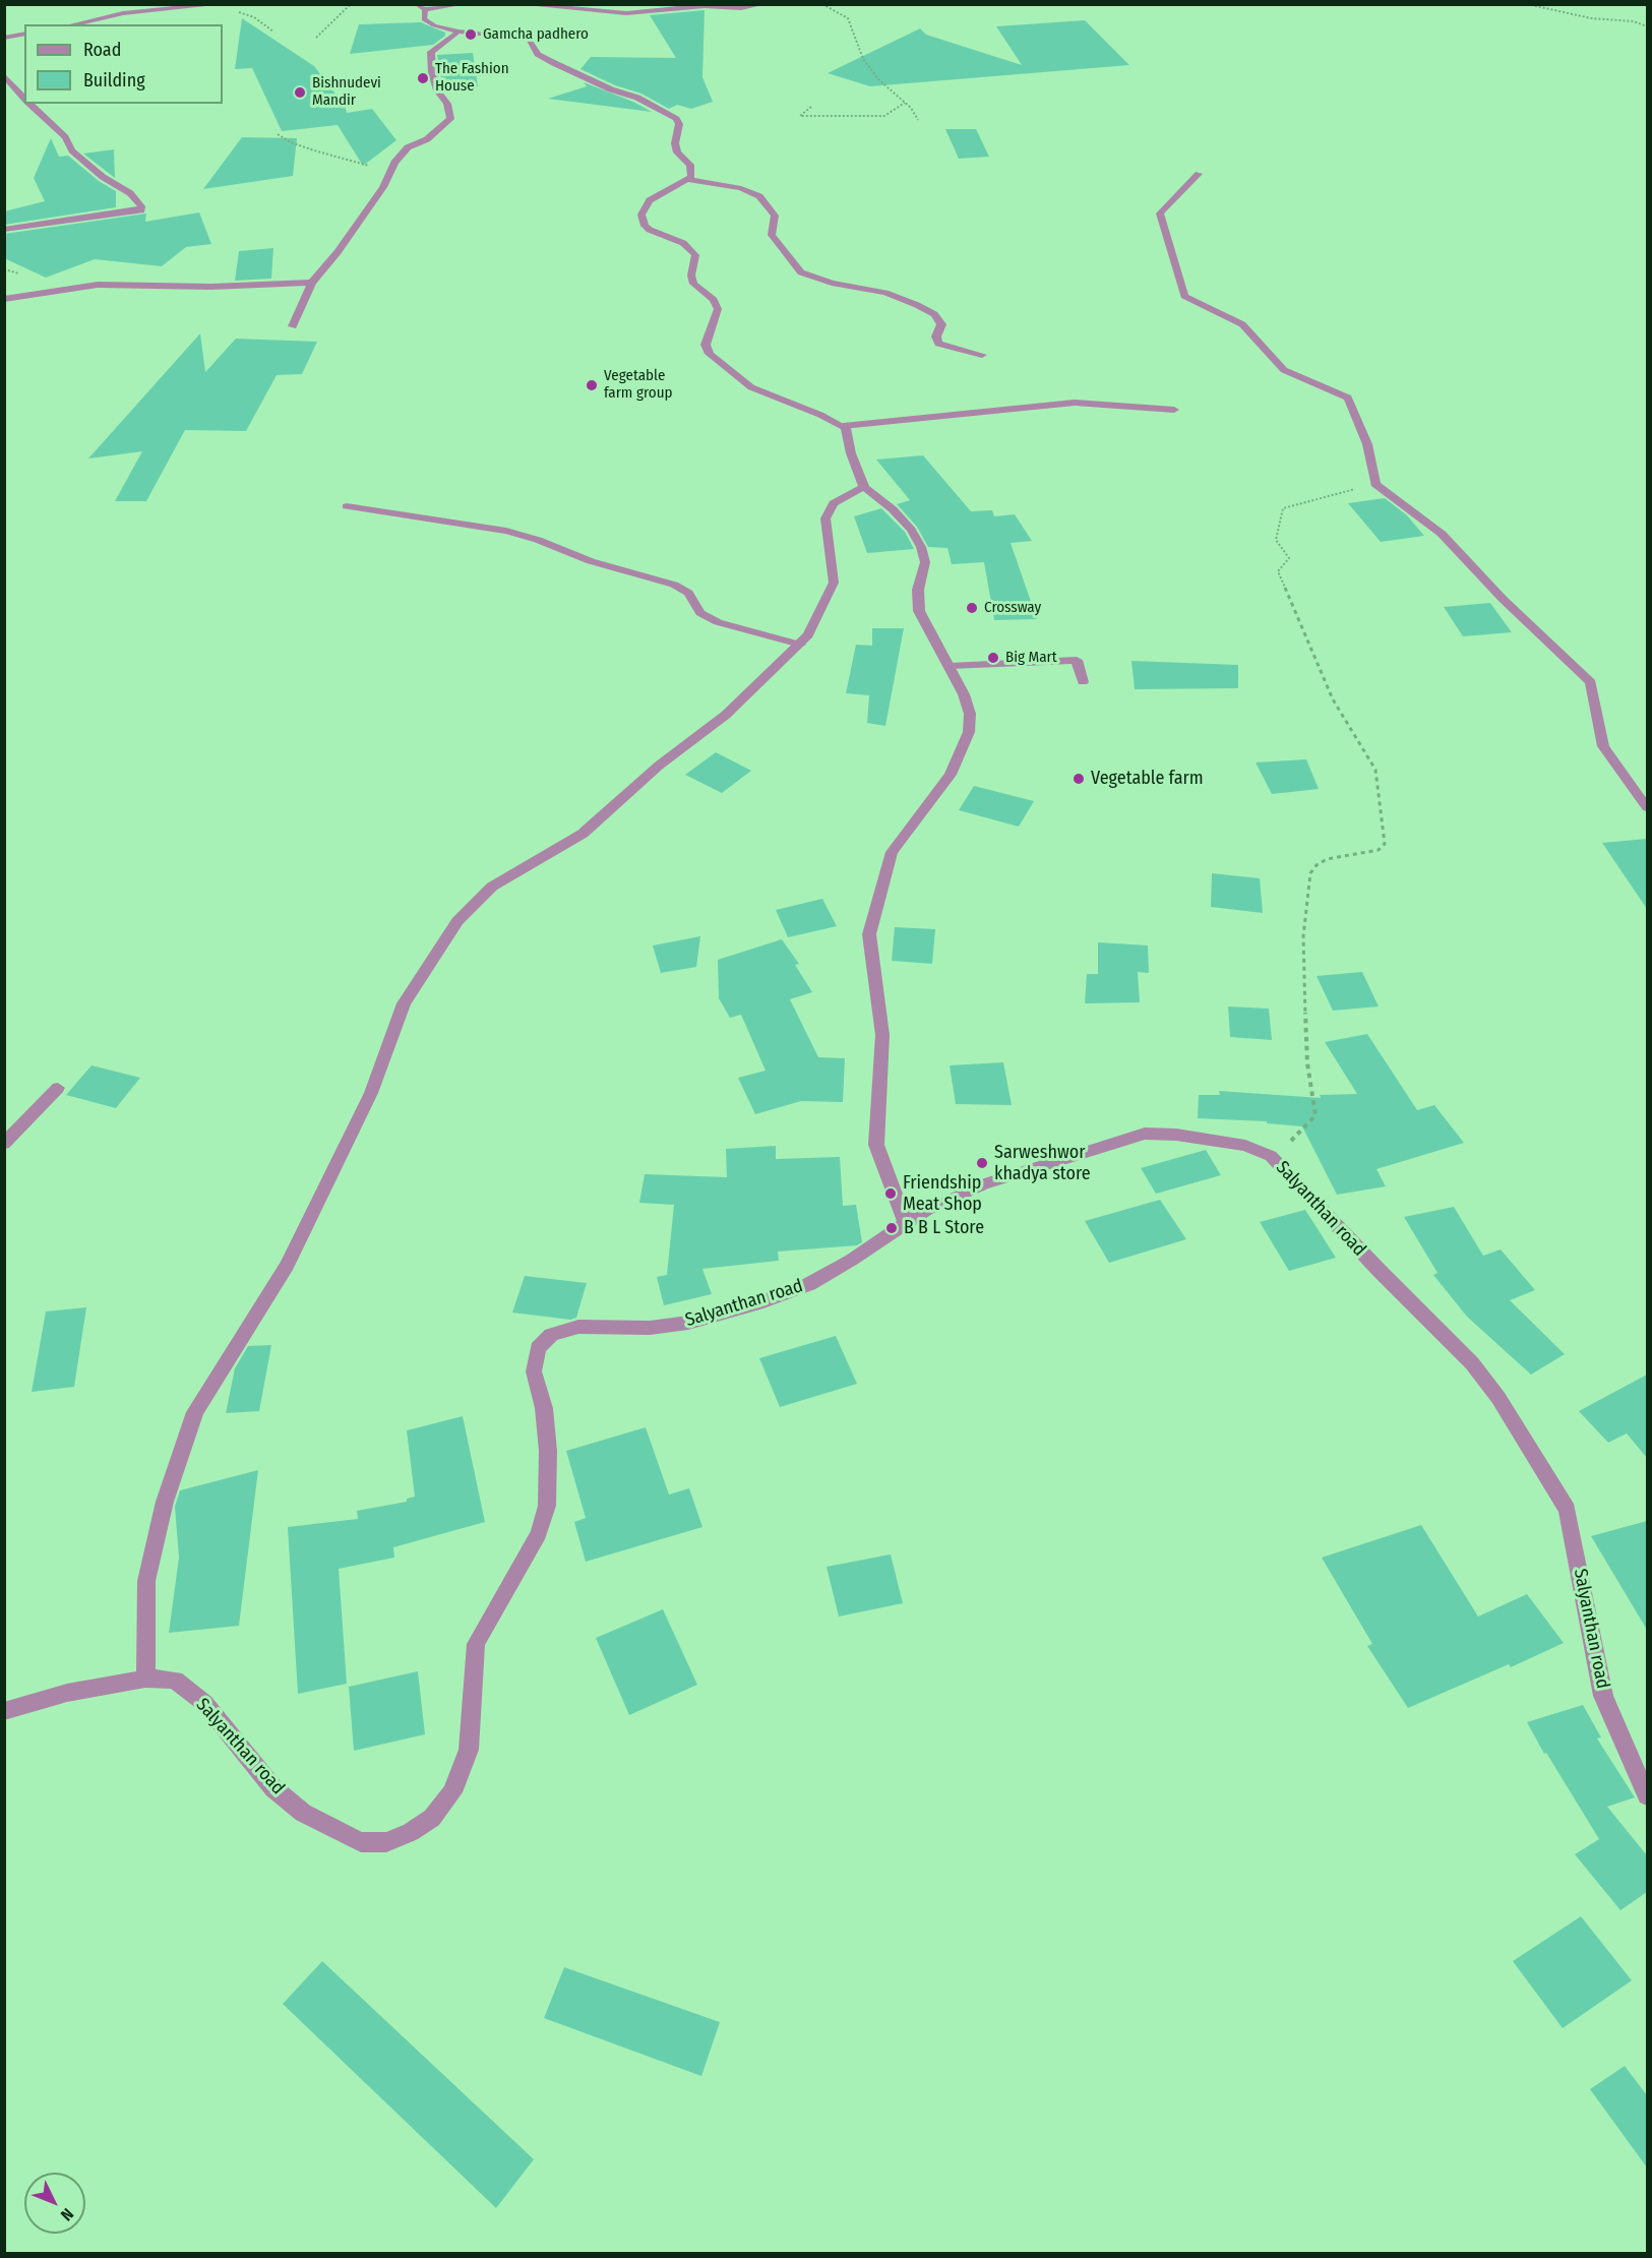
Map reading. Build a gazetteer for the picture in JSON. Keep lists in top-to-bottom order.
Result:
{
  "streets": {
    "street": ["Salyanthan road"]
  },
  "places": [
    "Gamcha padhero",
    "The Fashion House",
    "Bishnudevi Mandir",
    "Vegetable farm group",
    "Crossway",
    "Big Mart",
    "Vegetable farm",
    "Sarweshwor khadya store",
    "Friendship Meat Shop",
    "B B L Store"
  ],
  "legend": ["Road", "Building"],
  "north": "bottom right"
}
